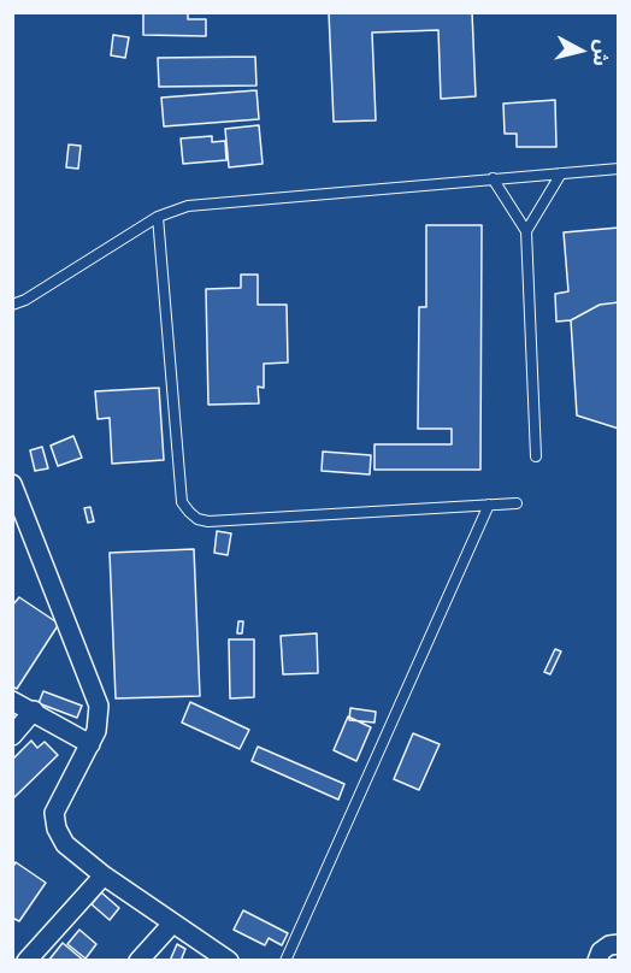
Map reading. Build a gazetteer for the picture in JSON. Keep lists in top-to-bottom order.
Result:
{
  "north": "right"
}
